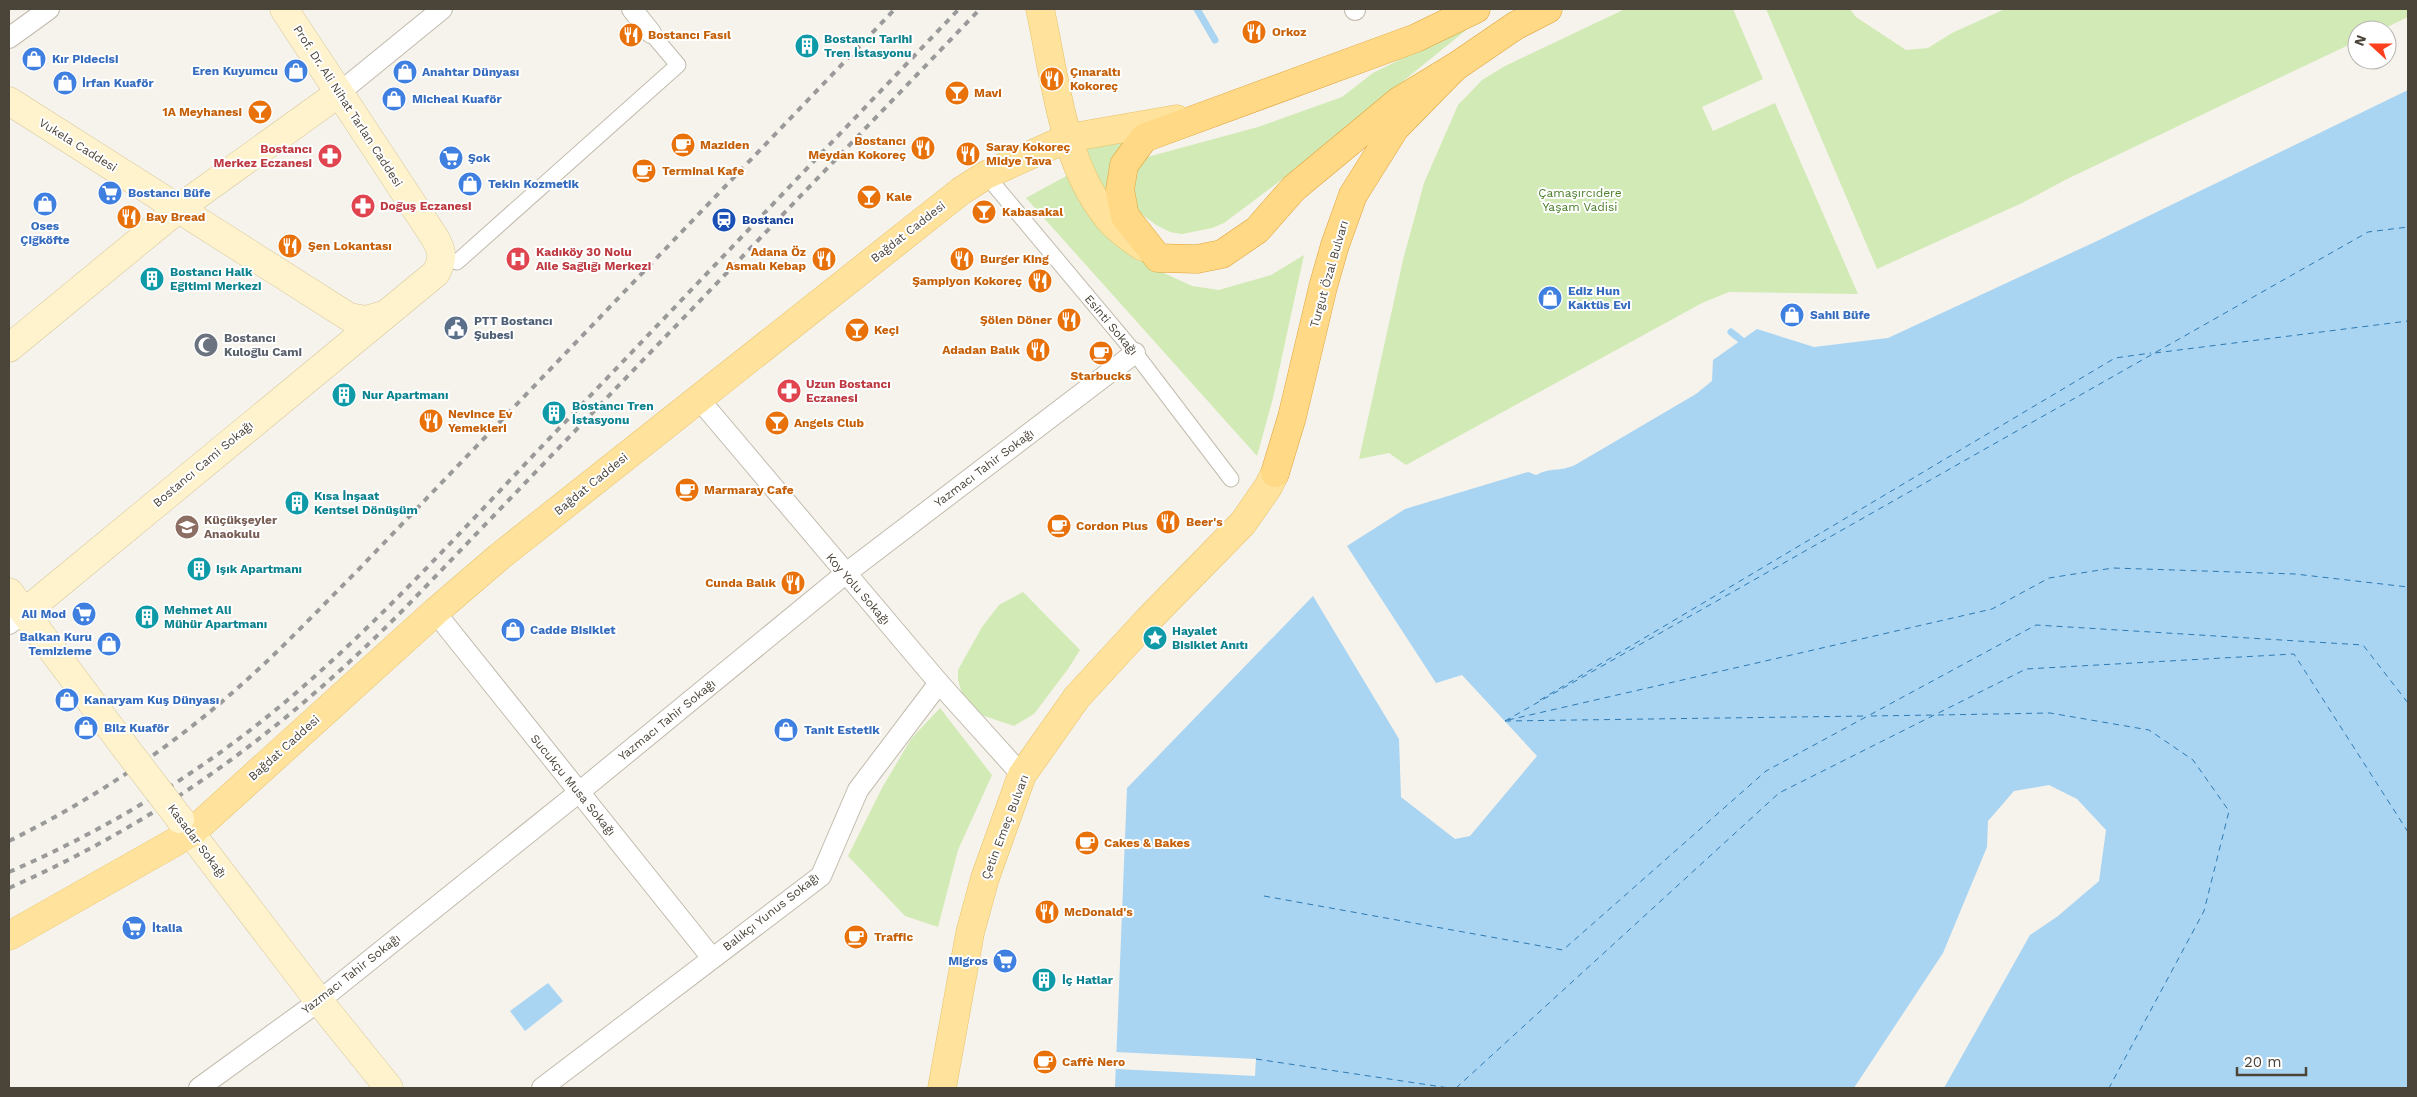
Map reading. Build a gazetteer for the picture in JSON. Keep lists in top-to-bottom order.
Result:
{
  "streets": {
    "highway": ["Turgut Özal Bulvarı"],
    "main road": [
      "Prof. Dr. Ali Nihat Tarlan Caddesi",
      "Vukela Caddesi",
      "Bağdat Caddesi",
      "Bostancı Cami Sokağı",
      "Çetin Emeç Bulvarı",
      "Kasadar Sokağı"
    ],
    "street": [
      "Esinti Sokağı",
      "Yazmacı Tahir Sokağı",
      "Koy Yolu Sokağı",
      "Sucukçu Musa Sokağı",
      "Balıkçı Yunus Sokağı"
    ]
  },
  "crossings": [
    ["Prof. Dr. Ali Nihat Tarlan Caddesi", "Vukela Caddesi"],
    ["Prof. Dr. Ali Nihat Tarlan Caddesi", "Bostancı Cami Sokağı"],
    ["Vukela Caddesi", "Bostancı Cami Sokağı"],
    ["Bağdat Caddesi", "Esinti Sokağı"],
    ["Bağdat Caddesi", "Koy Yolu Sokağı"],
    ["Bağdat Caddesi", "Sucukçu Musa Sokağı"],
    ["Bağdat Caddesi", "Kasadar Sokağı"],
    ["Turgut Özal Bulvarı", "Çetin Emeç Bulvarı"],
    ["Esinti Sokağı", "Yazmacı Tahir Sokağı"],
    ["Bostancı Cami Sokağı", "Kasadar Sokağı"],
    ["Yazmacı Tahir Sokağı", "Koy Yolu Sokağı"],
    ["Yazmacı Tahir Sokağı", "Sucukçu Musa Sokağı"],
    ["Yazmacı Tahir Sokağı", "Kasadar Sokağı"],
    ["Koy Yolu Sokağı", "Çetin Emeç Bulvarı"],
    ["Koy Yolu Sokağı", "Balıkçı Yunus Sokağı"],
    ["Sucukçu Musa Sokağı", "Balıkçı Yunus Sokağı"]
  ],
  "parks": ["Çamaşırcıdere Yaşam Vadisi"],
  "places": {
    "restaurant": [
      "Orkoz",
      "Bostancı Fasıl",
      "Çınaraltı Kokoreç",
      "Bostancı Meydan Kokoreç",
      "Saray Kokoreç Midye Tava",
      "Bay Bread",
      "Şen Lokantası",
      "Adana Öz Asmalı Kebap",
      "Burger King",
      "Şampiyon Kokoreç",
      "Şölen Döner",
      "Adadan Balık",
      "Nevince Ev Yemekleri",
      "Beer's",
      "Cunda Balık",
      "McDonald's"
    ],
    "building": [
      "Bostancı Tarihi Tren İstasyonu",
      "Bostancı Halk Eğitimi Merkezi",
      "Nur Apartmanı",
      "Bostancı Tren İstasyonu",
      "Kısa İnşaat Kentsel Dönüşüm",
      "Işık Apartmanı",
      "Mehmet Ali Mühür Apartmanı",
      "İç Hatlar"
    ],
    "shop": [
      "Kır Pidecisi",
      "Eren Kuyumcu",
      "Anahtar Dünyası",
      "İrfan Kuaför",
      "Micheal Kuaför",
      "Tekin Kozmetik",
      "Oses Çiğköfte",
      "Ediz Hun Kaktüs Evi",
      "Sahil Büfe",
      "Cadde Bisiklet",
      "Balkan Kuru Temizleme",
      "Kanaryam Kuş Dünyası",
      "Bilz Kuaför",
      "Tanit Estetik"
    ],
    "bar": [
      "Mavi",
      "1A Meyhanesi",
      "Kale",
      "Kabasakal",
      "Keçi",
      "Angels Club"
    ],
    "cafe": [
      "Maziden",
      "Terminal Kafe",
      "Starbucks",
      "Marmaray Cafe",
      "Cordon Plus",
      "Cakes & Bakes",
      "Traffic",
      "Caffè Nero"
    ],
    "pharmacy": ["Bostancı Merkez Eczanesi", "Doğuş Eczanesi", "Uzun Bostancı Eczanesi"],
    "supermarket": [
      "Şok",
      "Bostancı Büfe",
      "Ali Mod",
      "İtalia",
      "Migros"
    ],
    "station": ["Bostancı"],
    "hospital": ["Kadıköy 30 Nolu Aile Sağlığı Merkezi"],
    "public building": ["PTT Bostancı Şubesi"],
    "mosque": ["Bostancı Kuloğlu Cami"],
    "school or university": ["Küçükşeyler Anaokulu"],
    "place": ["Hayalet Bisiklet Anıtı"]
  },
  "scale_bar": "20 m",
  "north": "left"
}
